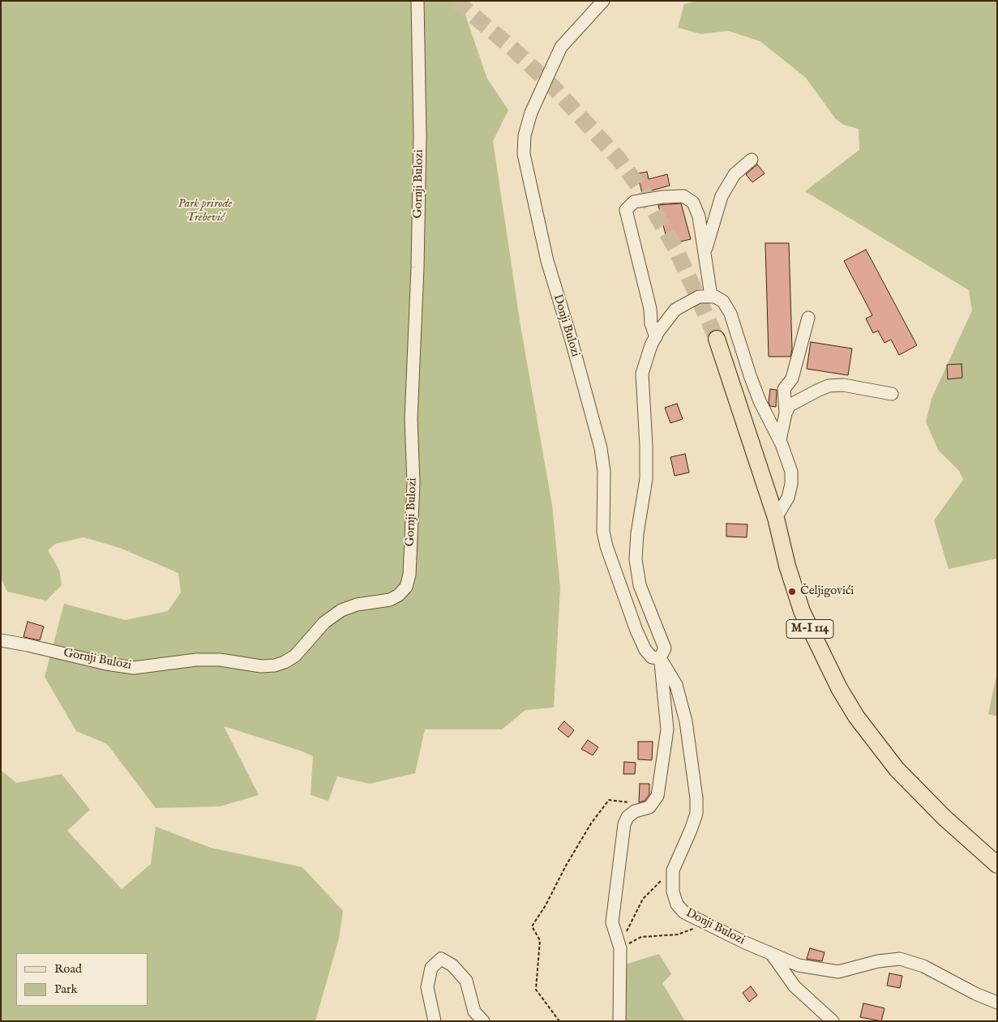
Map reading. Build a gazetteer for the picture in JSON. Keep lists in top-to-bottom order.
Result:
{
  "streets": {
    "main road": ["M-I 114"],
    "street": ["Gornji Bulozi", "Donji Bulozi"]
  },
  "parks": ["Park prirode Trebević"],
  "places": ["Čeljigovići"],
  "legend": ["Road", "Park"]
}
